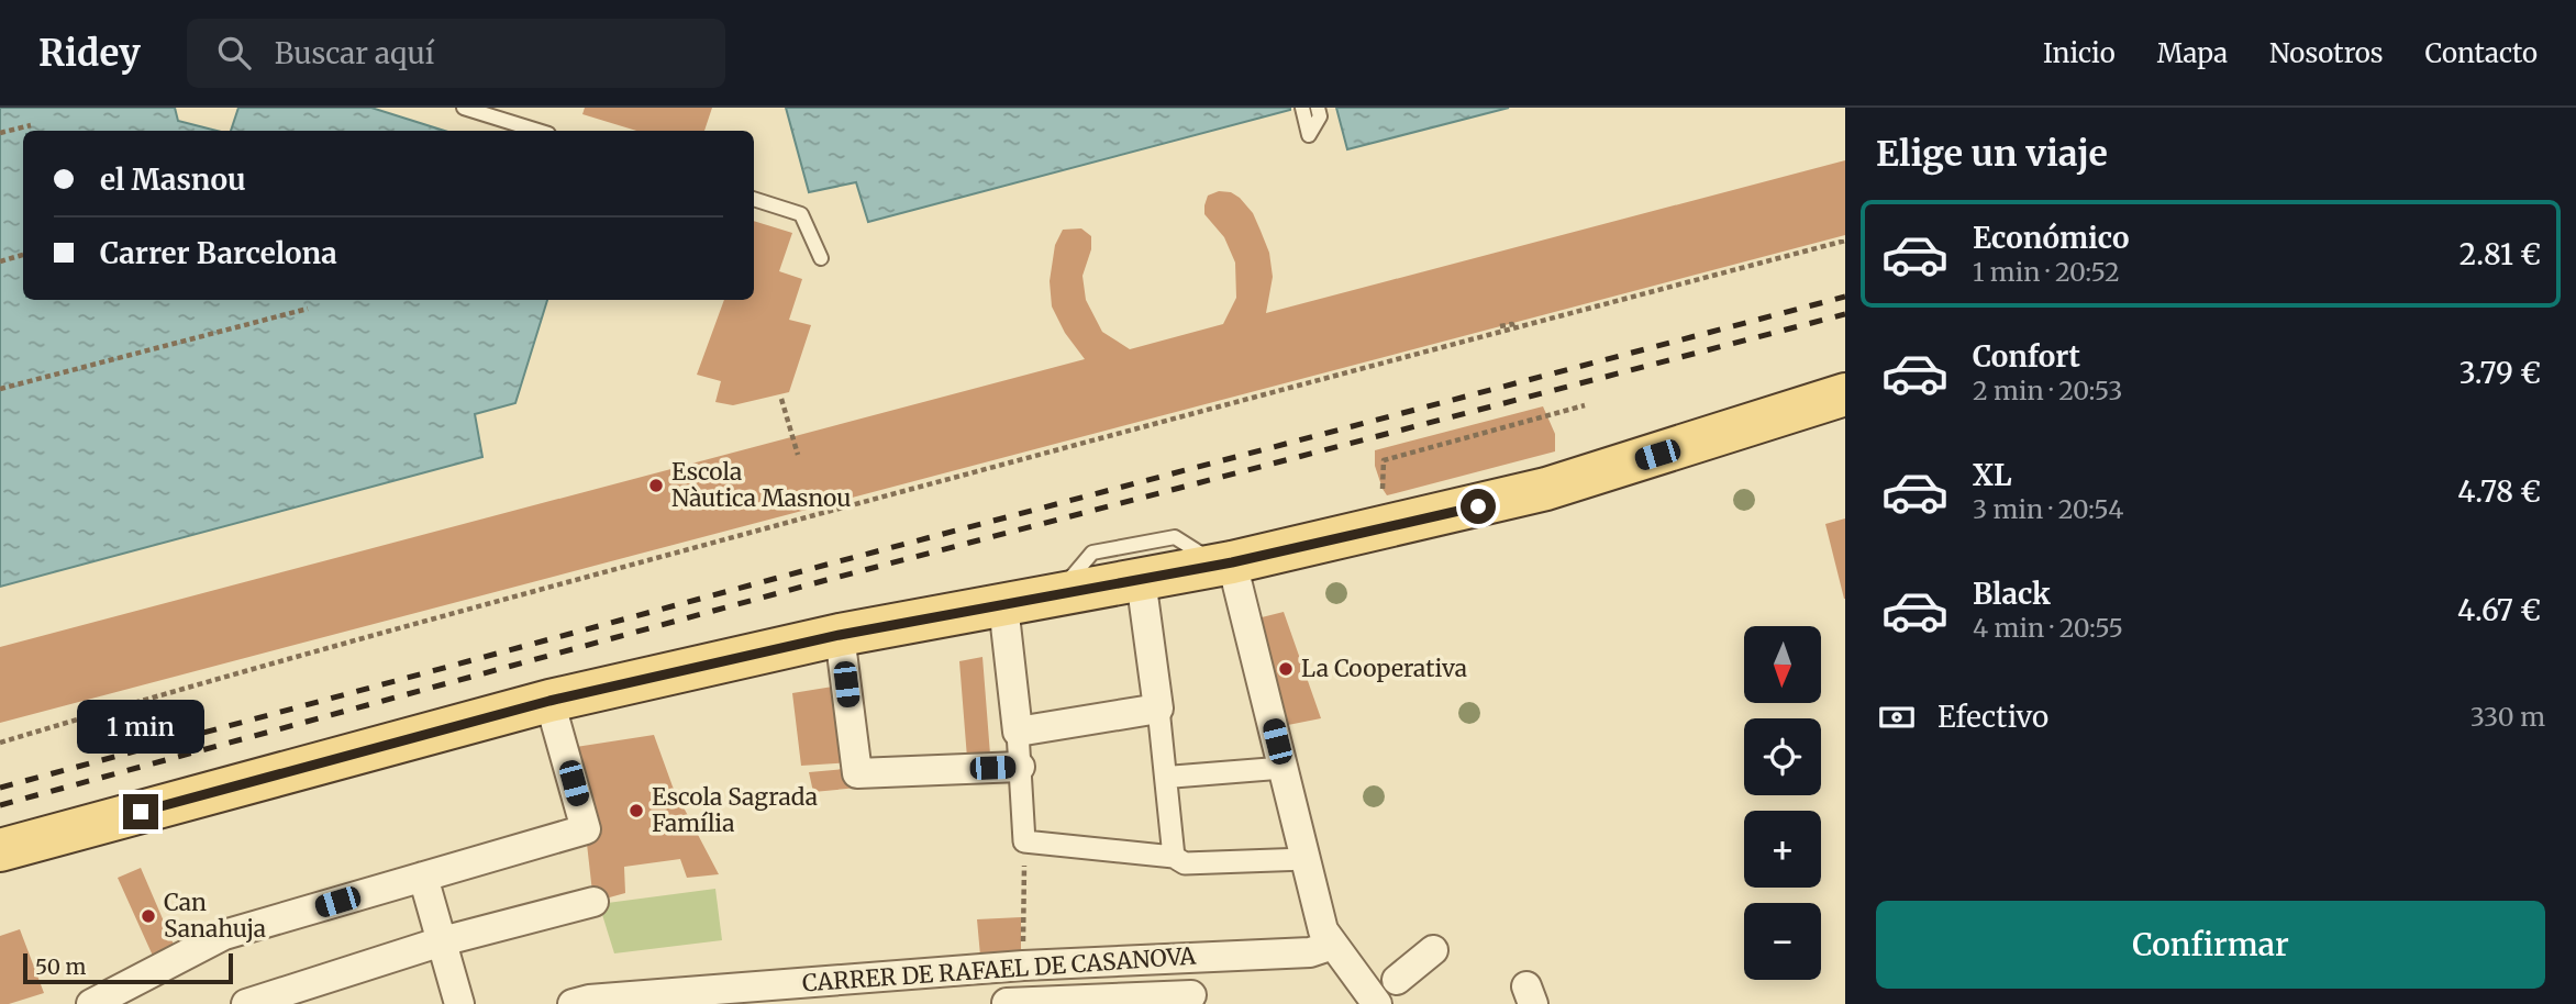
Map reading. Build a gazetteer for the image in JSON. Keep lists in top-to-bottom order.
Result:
{
  "streets": {
    "street": ["CARRER DE RAFAEL DE CASANOVA"]
  },
  "places": [
    "Escola Nàutica Masnou",
    "La Cooperativa",
    "Escola Sagrada Família",
    "Can Sanahuja"
  ],
  "scale_bar": "50 m",
  "north": "bottom",
  "page": {
    "header": "Ridey",
    "search": "Buscar aquí",
    "nav": [
      "Inicio",
      "Mapa",
      "Nosotros",
      "Contacto"
    ],
    "heading": "Elige un viaje",
    "banner": ["el Masnou", "Carrer Barcelona"],
    "list": [
      {
        "name": "Económico",
        "note": "1 min · 20:52",
        "value": "2.81 €"
      },
      {
        "name": "Confort",
        "note": "2 min · 20:53",
        "value": "3.79 €"
      },
      {
        "name": "XL",
        "note": "3 min · 20:54",
        "value": "4.78 €"
      },
      {
        "name": "Black",
        "note": "4 min · 20:55",
        "value": "4.67 €"
      }
    ],
    "map_buttons": ["+", "−"],
    "pay": ["Efectivo", "330 m"],
    "bubble": "1 min",
    "buttons": "Confirmar",
    "scale": "50 m"
  }
}
